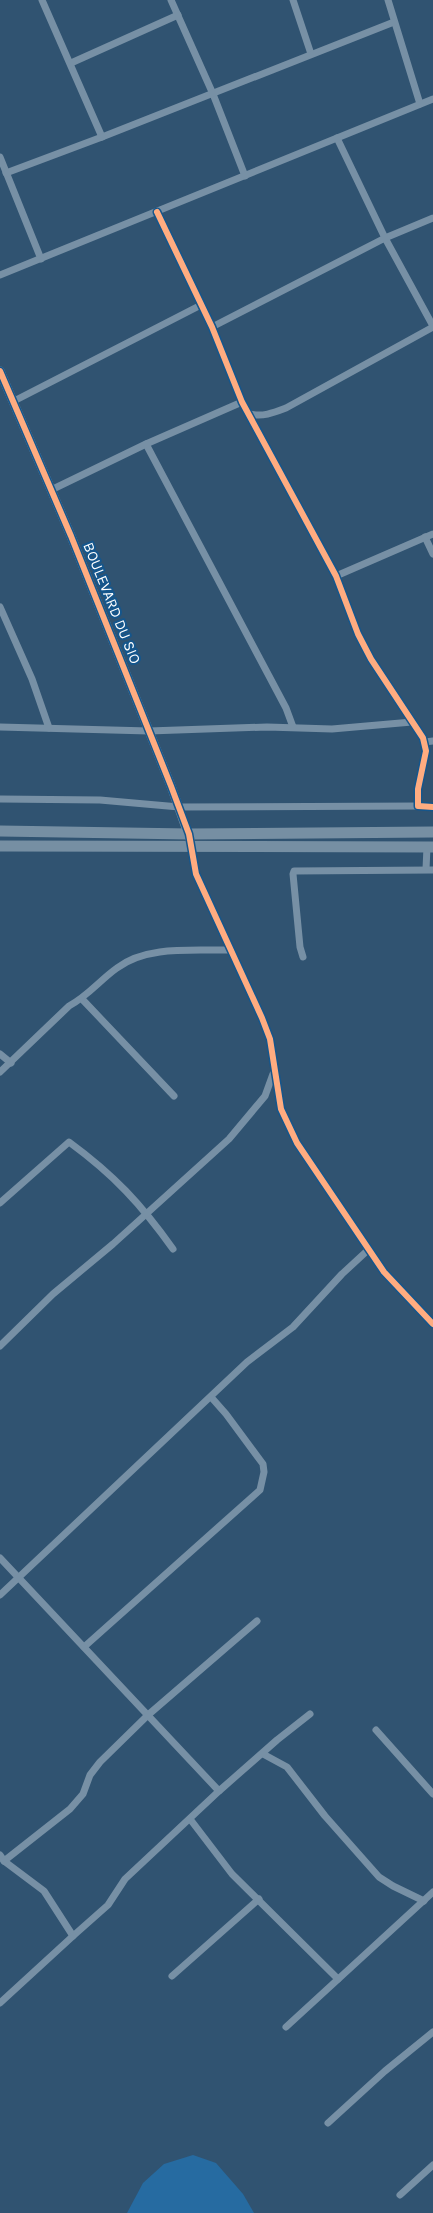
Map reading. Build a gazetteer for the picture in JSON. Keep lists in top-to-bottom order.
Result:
{
  "streets": {
    "street": ["BOULEVARD DU SIO"]
  }
}
